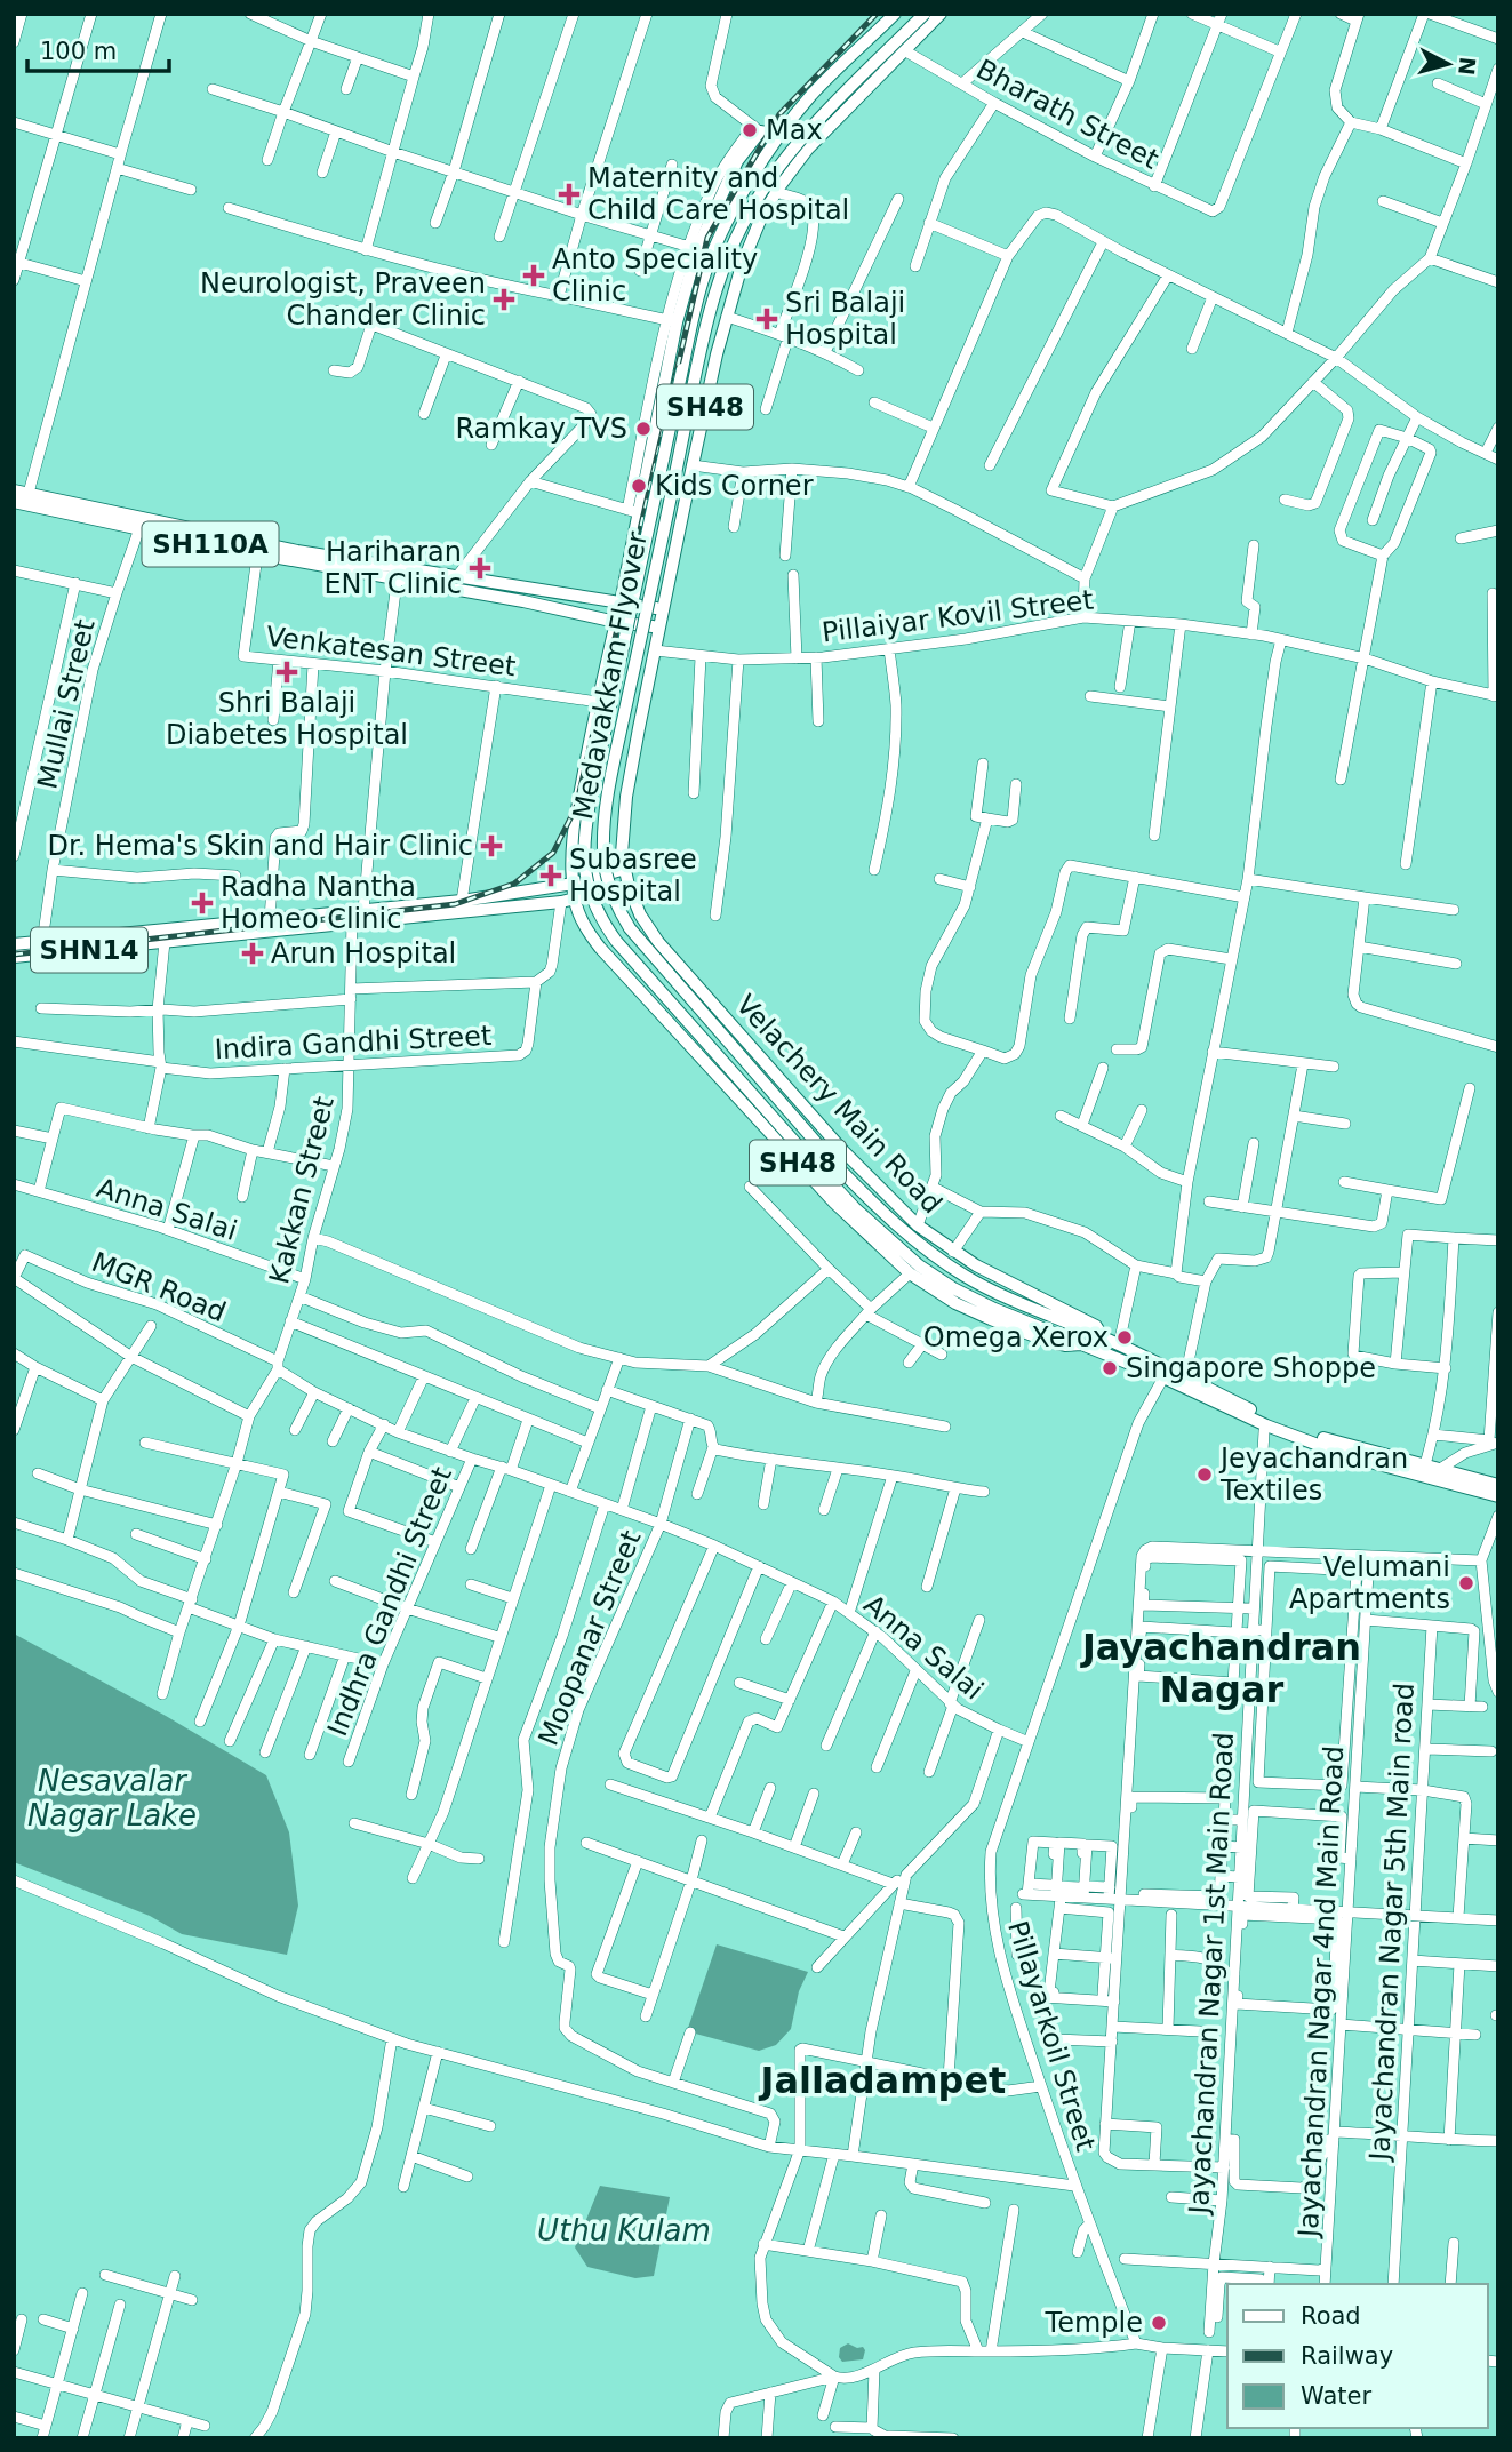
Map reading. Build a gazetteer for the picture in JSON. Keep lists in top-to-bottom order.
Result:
{
  "streets": {
    "main road": [
      "SH48",
      "SH110A",
      "Medavakkam Flyover",
      "SHN14",
      "Velachery Main Road"
    ],
    "street": [
      "Bharath Street",
      "Pillaiyar Kovil Street",
      "Venkatesan Street",
      "Mullai Street",
      "Indira Gandhi Street",
      "Kakkan Street",
      "Anna Salai",
      "MGR Road",
      "Indhra Gandhi Street",
      "Moopanar Street",
      "Jayachandran Nagar 5th Main road",
      "Jayachandran Nagar 1st Main Road",
      "Jayachandran Nagar 4nd Main Road",
      "Pillayarkoil Street"
    ]
  },
  "crossings": [
    ["Bharath Street", "Velachery Main Road"],
    ["SH48", "SH110A"],
    ["SH48", "Venkatesan Street"],
    ["SH48", "Medavakkam Flyover"],
    ["SH48", "SHN14"],
    ["SH48", "Velachery Main Road"],
    ["SH110A", "Venkatesan Street"],
    ["SH110A", "Mullai Street"],
    ["SH110A", "Velachery Main Road"],
    ["Pillaiyar Kovil Street", "Velachery Main Road"],
    ["Medavakkam Flyover", "Velachery Main Road"],
    ["Mullai Street", "SHN14"],
    ["SHN14", "Velachery Main Road"],
    ["SHN14", "Kakkan Street"],
    ["Indira Gandhi Street", "Kakkan Street"],
    ["Velachery Main Road", "Jayachandran Nagar 1st Main Road"],
    ["Velachery Main Road", "Pillayarkoil Street"],
    ["Kakkan Street", "Anna Salai"],
    ["Kakkan Street", "MGR Road"],
    ["Anna Salai", "MGR Road"],
    ["Anna Salai", "Indhra Gandhi Street"],
    ["Anna Salai", "Moopanar Street"],
    ["Anna Salai", "Pillayarkoil Street"],
    ["MGR Road", "Indhra Gandhi Street"]
  ],
  "districts": ["Jayachandran Nagar", "Jalladampet"],
  "water": ["Nesavalar Nagar Lake", "Uthu Kulam"],
  "places": {
    "other": [
      "Max",
      "Ramkay TVS",
      "Kids Corner",
      "Omega Xerox",
      "Singapore Shoppe",
      "Jeyachandran Textiles",
      "Velumani Apartments",
      "Temple"
    ],
    "health": [
      "Maternity and Child Care Hospital",
      "Anto Speciality Clinic",
      "Neurologist, Praveen Chander Clinic",
      "Sri Balaji Hospital",
      "Hariharan ENT Clinic",
      "Shri Balaji Diabetes Hospital",
      "Dr. Hema's Skin and Hair Clinic",
      "Subasree Hospital",
      "Radha Nantha Homeo Clinic",
      "Arun Hospital"
    ]
  },
  "legend": ["Road", "Railway", "Water"],
  "scale_bar": "100 m",
  "north": "right"
}
